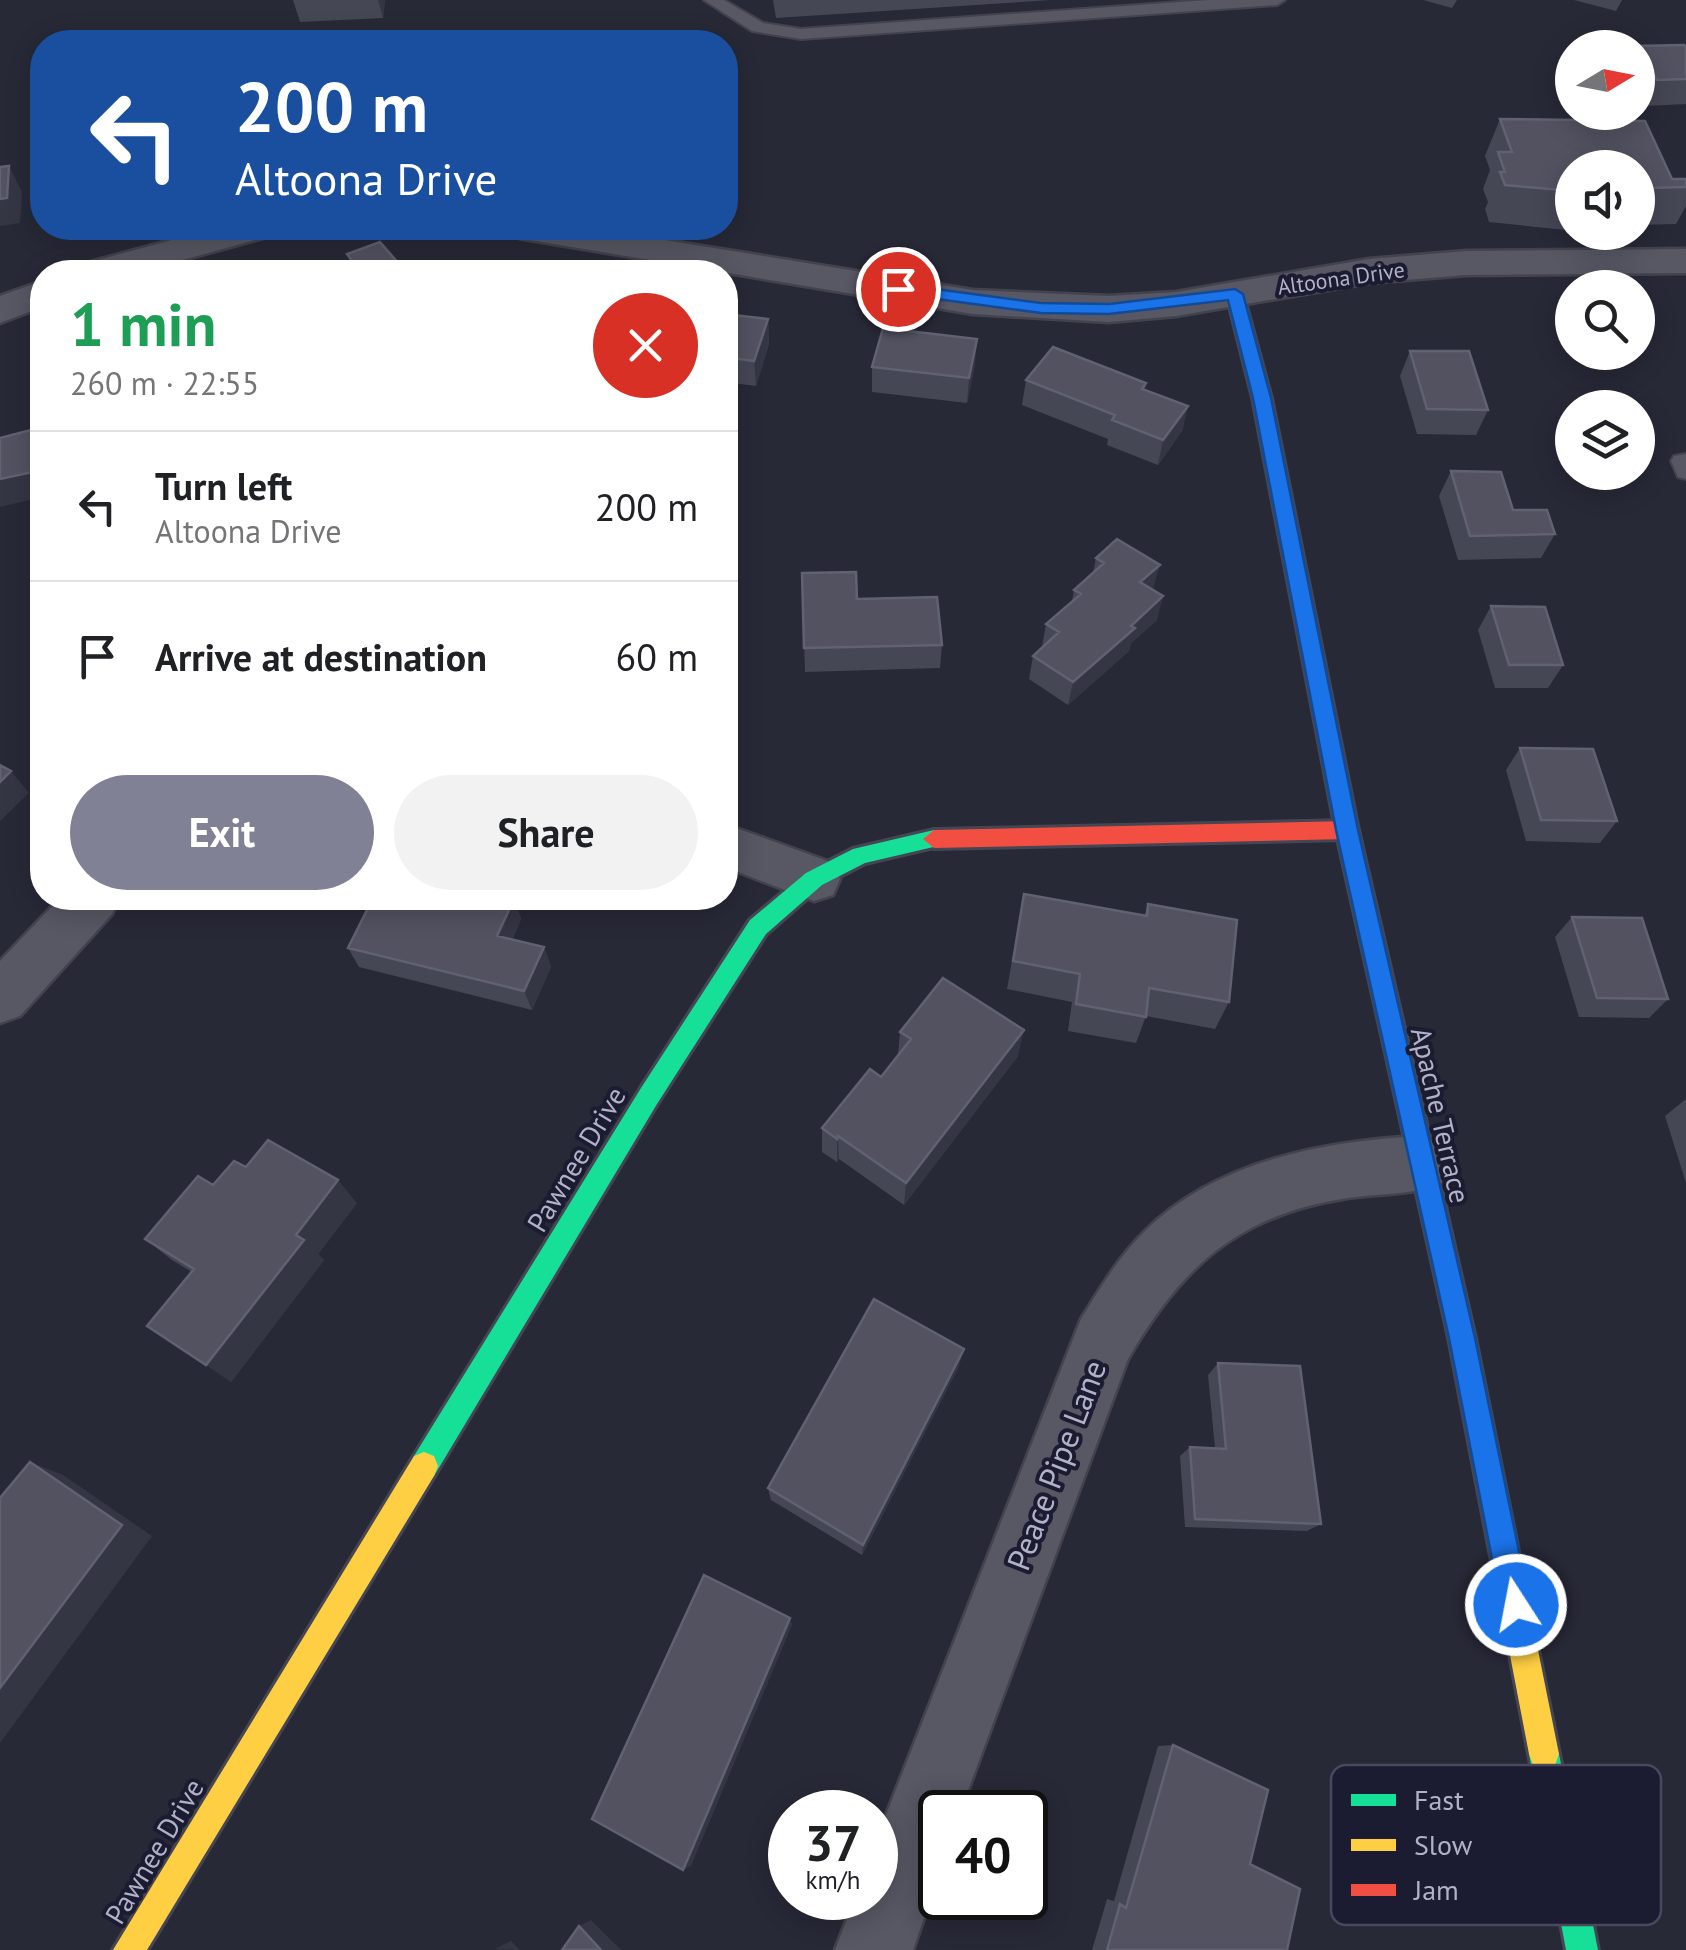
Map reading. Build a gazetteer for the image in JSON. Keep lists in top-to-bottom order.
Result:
{
  "streets": {
    "street": [
      "Altoona Drive",
      "Apache Terrace",
      "Pawnee Drive",
      "Peace Pipe Lane"
    ]
  },
  "crossings": [
    ["Altoona Drive", "Apache Terrace"],
    ["Apache Terrace", "Pawnee Drive"],
    ["Apache Terrace", "Peace Pipe Lane"]
  ],
  "legend": ["Fast", "Slow", "Jam"],
  "north": "right",
  "page": {
    "turn": ["200 m", "Altoona Drive"],
    "heading": ["1 min", "260 m · 22:55"],
    "list": [
      {
        "name": "Turn left",
        "note": "Altoona Drive",
        "value": "200 m"
      },
      {
        "name": "Arrive at destination",
        "value": "60 m"
      }
    ],
    "buttons": ["Exit", "Share"],
    "speed": "37 km/h",
    "limit": "40"
  }
}
